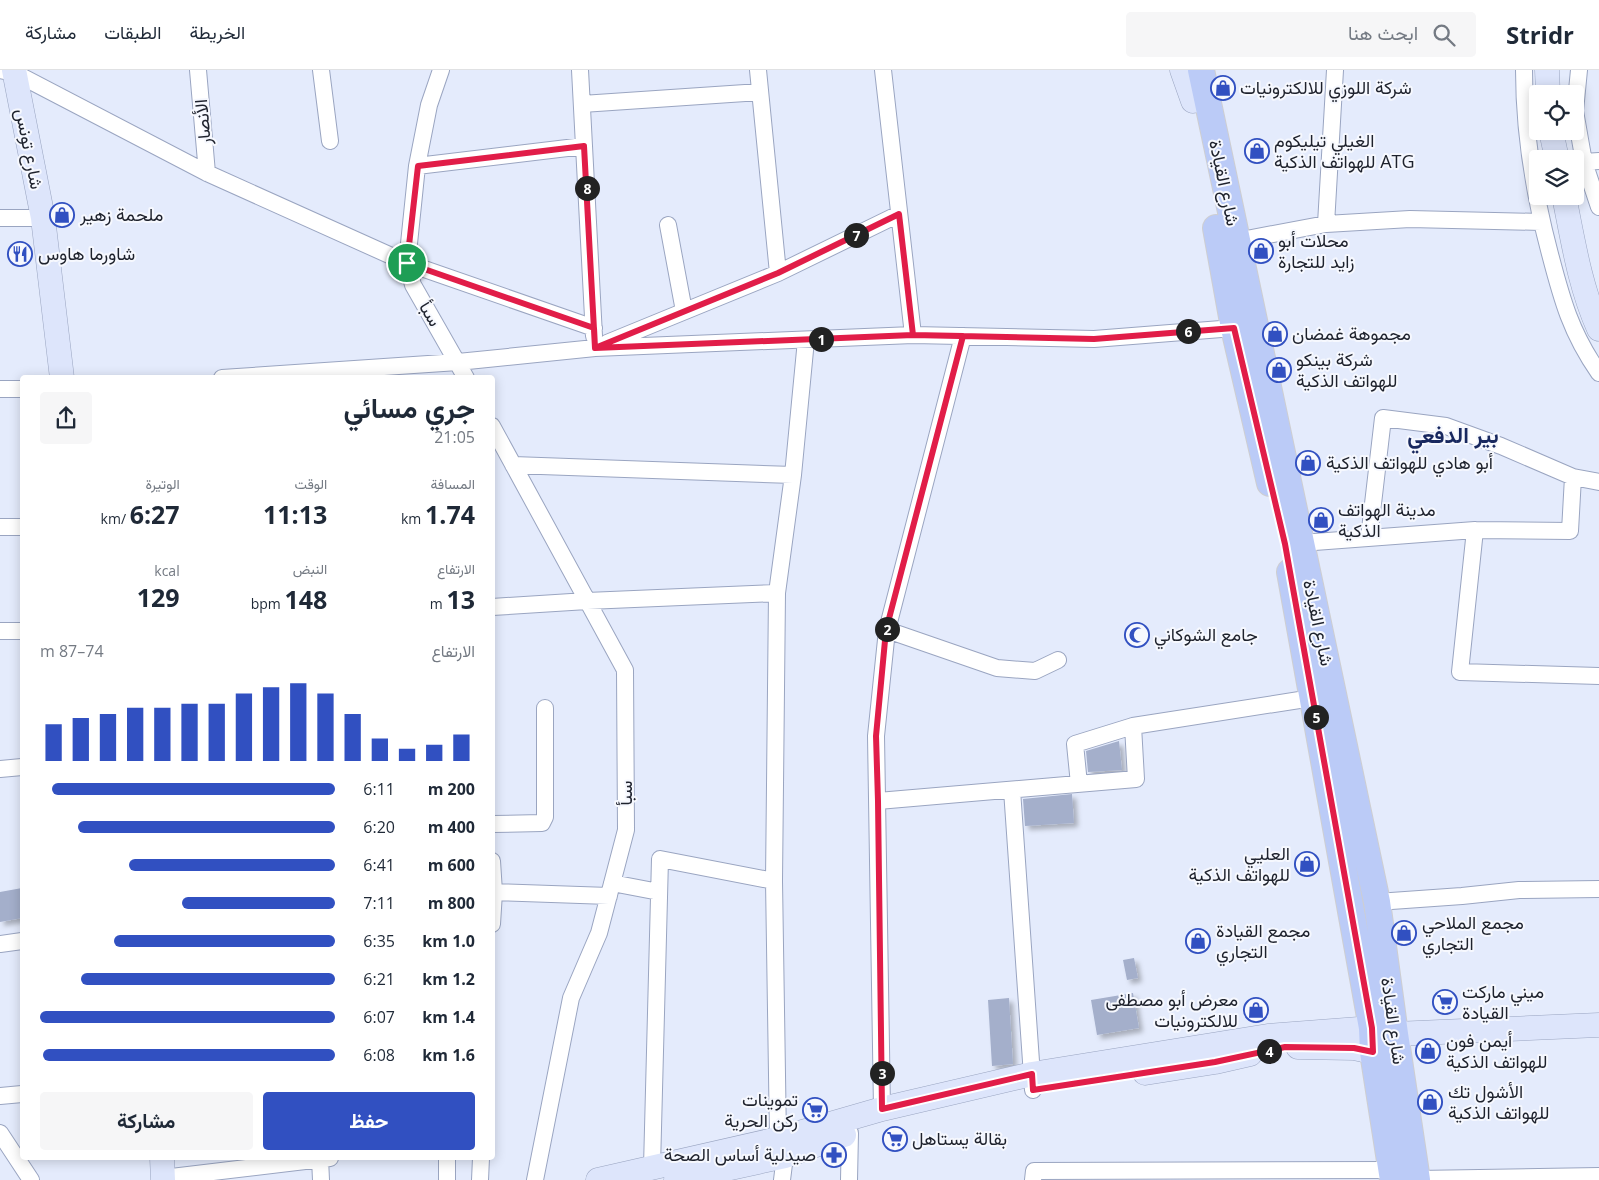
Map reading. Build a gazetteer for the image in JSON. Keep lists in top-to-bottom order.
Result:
{
  "streets": {
    "main road": ["شارع القيادة"],
    "street": ["الأنصار", "شارع تونس", "سبأ"]
  },
  "districts": ["بير الدفعي"],
  "places": {
    "shop": [
      "شركة اللوزي للالكترونيات",
      "الغيلي تيليكوم للهواتف الذكية ATG",
      "ملحمة زهير",
      "محلات أبو زايد للتجارة",
      "مجموهة غمضان",
      "شركة بينكو للهواتف الذكية",
      "أبو هادي للهواتف الذكية",
      "مدينة الهواتف الذكية",
      "العليي للهواتف الذكية",
      "مجمع الملاحي التجاري",
      "مجمع القيادة التجاري",
      "معرض أبو مصطفى للالكترونيات",
      "أيمن فون للهواتف الذكية",
      "الأشول تك للهواتف الذكية"
    ],
    "restaurant": ["شاورما هاوس"],
    "mosque": ["جامع الشوكاني"],
    "supermarket": ["ميني ماركت القيادة", "تموينات ركن الحرية", "بقالة يستاهل"],
    "pharmacy": ["صيدلية أساس الصحة"]
  },
  "page": {
    "header": "Stridr",
    "search": "ابحث هنا",
    "nav": ["الخريطة", "الطبقات", "مشاركة"],
    "pins": [
      "8",
      "7",
      "6",
      "1",
      "2",
      "5",
      "4",
      "3"
    ],
    "heading": ["جري مسائي", "21:05"],
    "stats": [
      ["المسافة", "1.74 km"],
      ["الوقت", "11:13"],
      ["الوتيرة", "6:27 /km"],
      ["الارتفاع", "13 m"],
      ["النبض", "148 bpm"],
      ["kcal", "129"]
    ],
    "chart": ["الارتفاع", "74–87 m"],
    "list": [
      {
        "name": "200 m",
        "note": "6:11"
      },
      {
        "name": "400 m",
        "note": "6:20"
      },
      {
        "name": "600 m",
        "note": "6:41"
      },
      {
        "name": "800 m",
        "note": "7:11"
      },
      {
        "name": "1.0 km",
        "note": "6:35"
      },
      {
        "name": "1.2 km",
        "note": "6:21"
      },
      {
        "name": "1.4 km",
        "note": "6:07"
      },
      {
        "name": "1.6 km",
        "note": "6:08"
      }
    ],
    "buttons": ["حفظ", "مشاركة"]
  }
}
